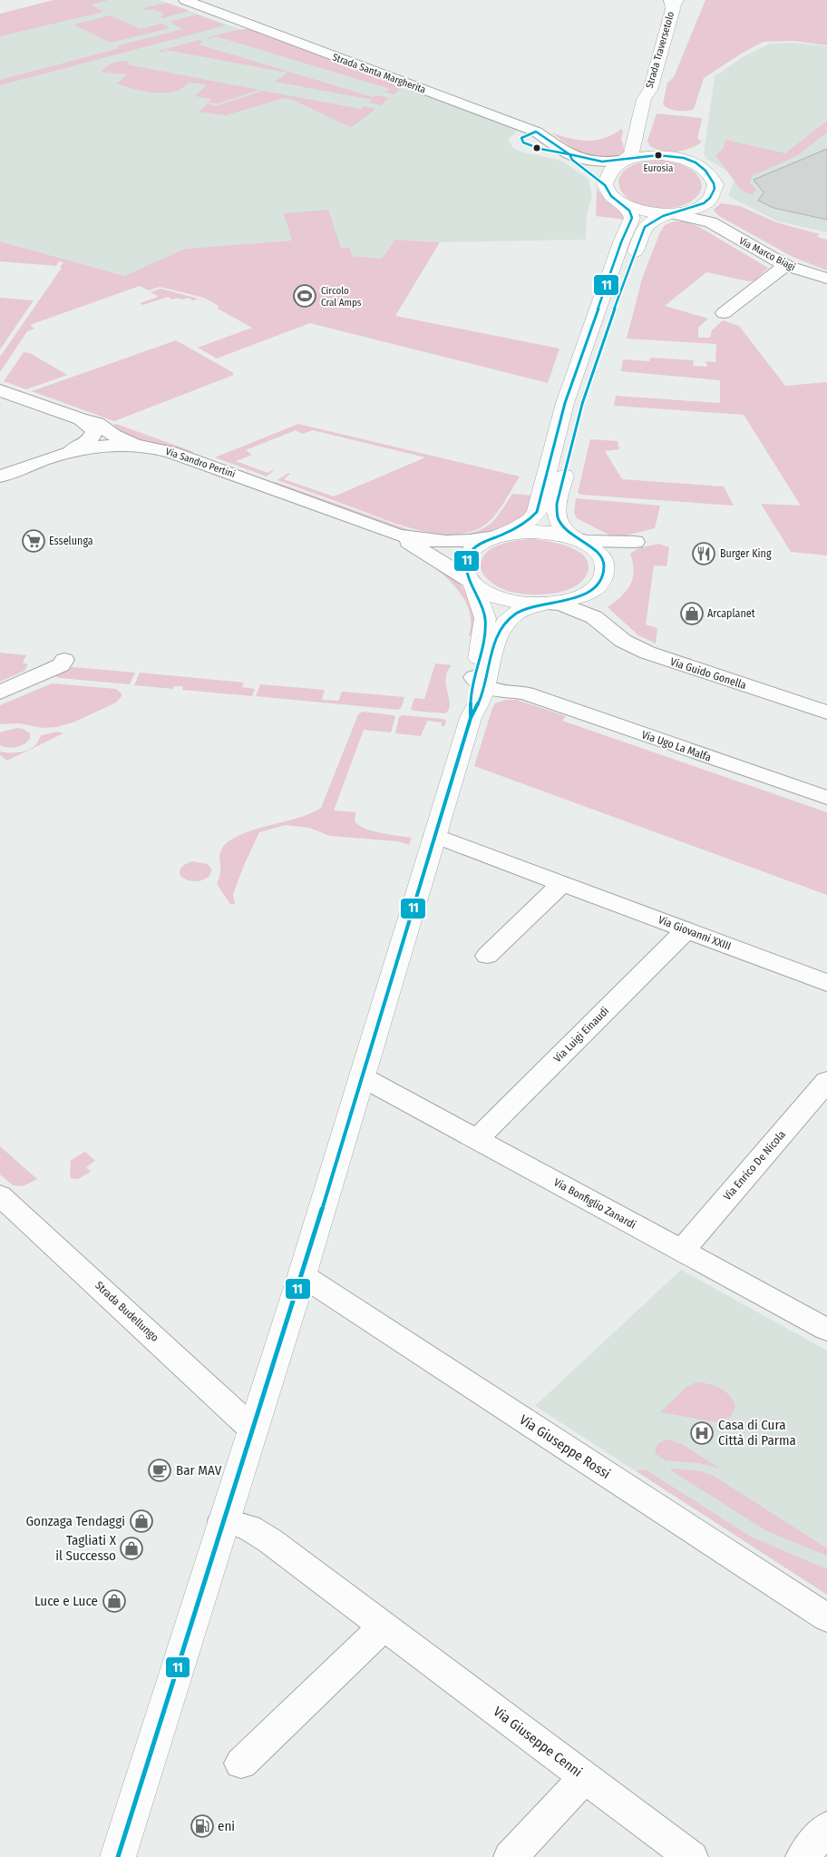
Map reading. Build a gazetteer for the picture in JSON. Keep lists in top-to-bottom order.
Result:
{
  "streets": {
    "main road": ["Strada Traversetolo"],
    "street": [
      "Strada Santa Margherita",
      "Via Marco Biagi",
      "Via Sandro Pertini",
      "Via Guido Gonella",
      "Via Ugo La Malfa",
      "Via Giovanni XXIII",
      "Via Luigi Einaudi",
      "Via Enrico De Nicola",
      "Via Bonfiglio Zanardi",
      "Strada Budellungo",
      "Via Giuseppe Rossi",
      "Via Giuseppe Cenni"
    ]
  },
  "crossings": [
    ["Strada Traversetolo", "Strada Santa Margherita"],
    ["Via Giovanni XXIII", "Via Luigi Einaudi"],
    ["Via Luigi Einaudi", "Via Bonfiglio Zanardi"],
    ["Via Enrico De Nicola", "Via Bonfiglio Zanardi"]
  ],
  "places": {
    "other": ["Eurosia"],
    "sports": ["Circolo Cral Amps"],
    "supermarket": ["Esselunga"],
    "restaurant": ["Burger King"],
    "shop": [
      "Arcaplanet",
      "Gonzaga Tendaggi",
      "Tagliati X il Successo",
      "Luce e Luce"
    ],
    "hospital": ["Casa di Cura Città di Parma"],
    "cafe": ["Bar MAV"],
    "fuel station": ["eni"]
  },
  "lines": ["transit line 11"]
}
